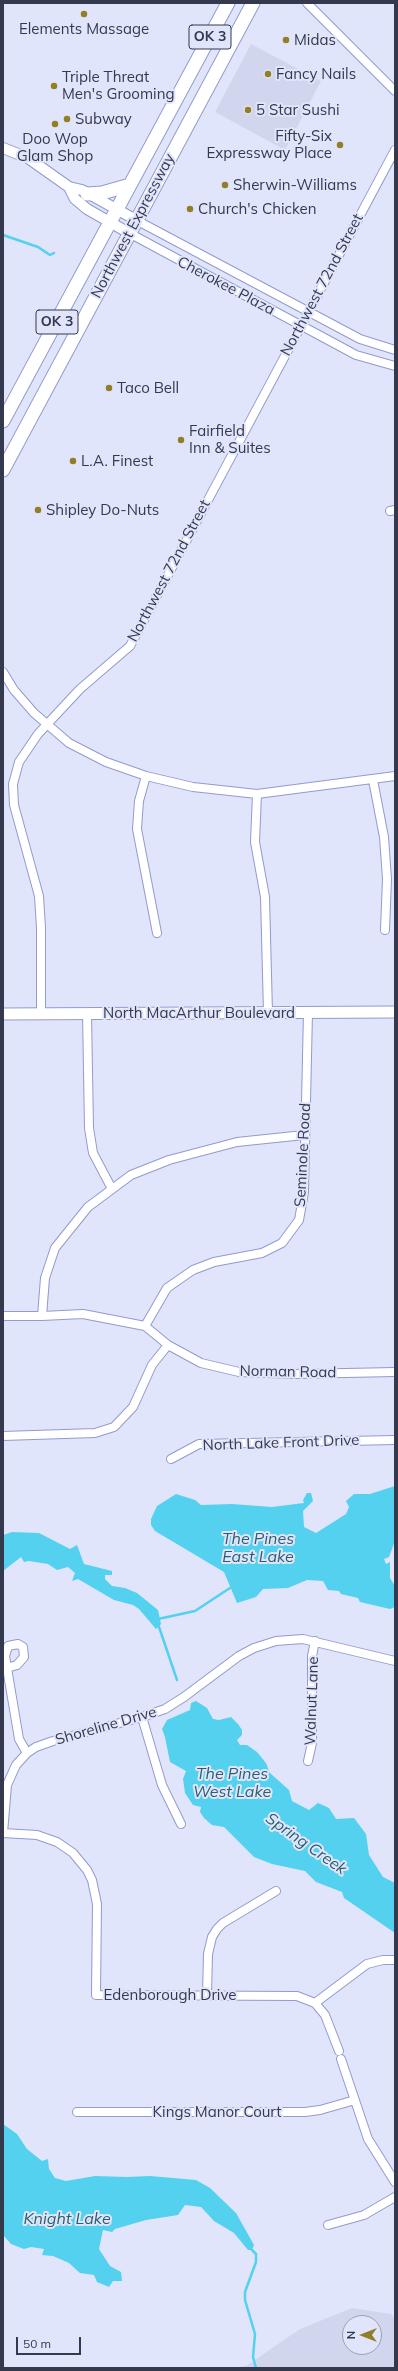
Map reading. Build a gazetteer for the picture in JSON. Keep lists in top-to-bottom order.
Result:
{
  "streets": {
    "highway": ["OK 3", "Northwest Expressway"],
    "main road": ["North MacArthur Boulevard"],
    "street": [
      "Northwest 72nd Street",
      "Cherokee Plaza",
      "Seminole Road",
      "Norman Road",
      "North Lake Front Drive",
      "Walnut Lane",
      "Shoreline Drive",
      "Edenborough Drive",
      "Kings Manor Court"
    ]
  },
  "crossings": [
    ["Northwest Expressway", "Cherokee Plaza"],
    ["Northwest 72nd Street", "Cherokee Plaza"],
    ["Northwest 72nd Street", "North MacArthur Boulevard"],
    ["North MacArthur Boulevard", "Seminole Road"],
    ["Seminole Road", "Norman Road"],
    ["Walnut Lane", "Shoreline Drive"],
    ["Shoreline Drive", "Edenborough Drive"]
  ],
  "water": [
    "The Pines East Lake",
    "The Pines West Lake",
    "Spring Creek",
    "Knight Lake"
  ],
  "places": [
    "Elements Massage",
    "Midas",
    "Fancy Nails",
    "Triple Threat Men's Grooming",
    "5 Star Sushi",
    "Subway",
    "Doo Wop Glam Shop",
    "Fifty-Six Expressway Place",
    "Sherwin-Williams",
    "Church's Chicken",
    "Taco Bell",
    "Fairfield Inn & Suites",
    "L.A. Finest",
    "Shipley Do-Nuts"
  ],
  "scale_bar": "50 m",
  "north": "left"
}
